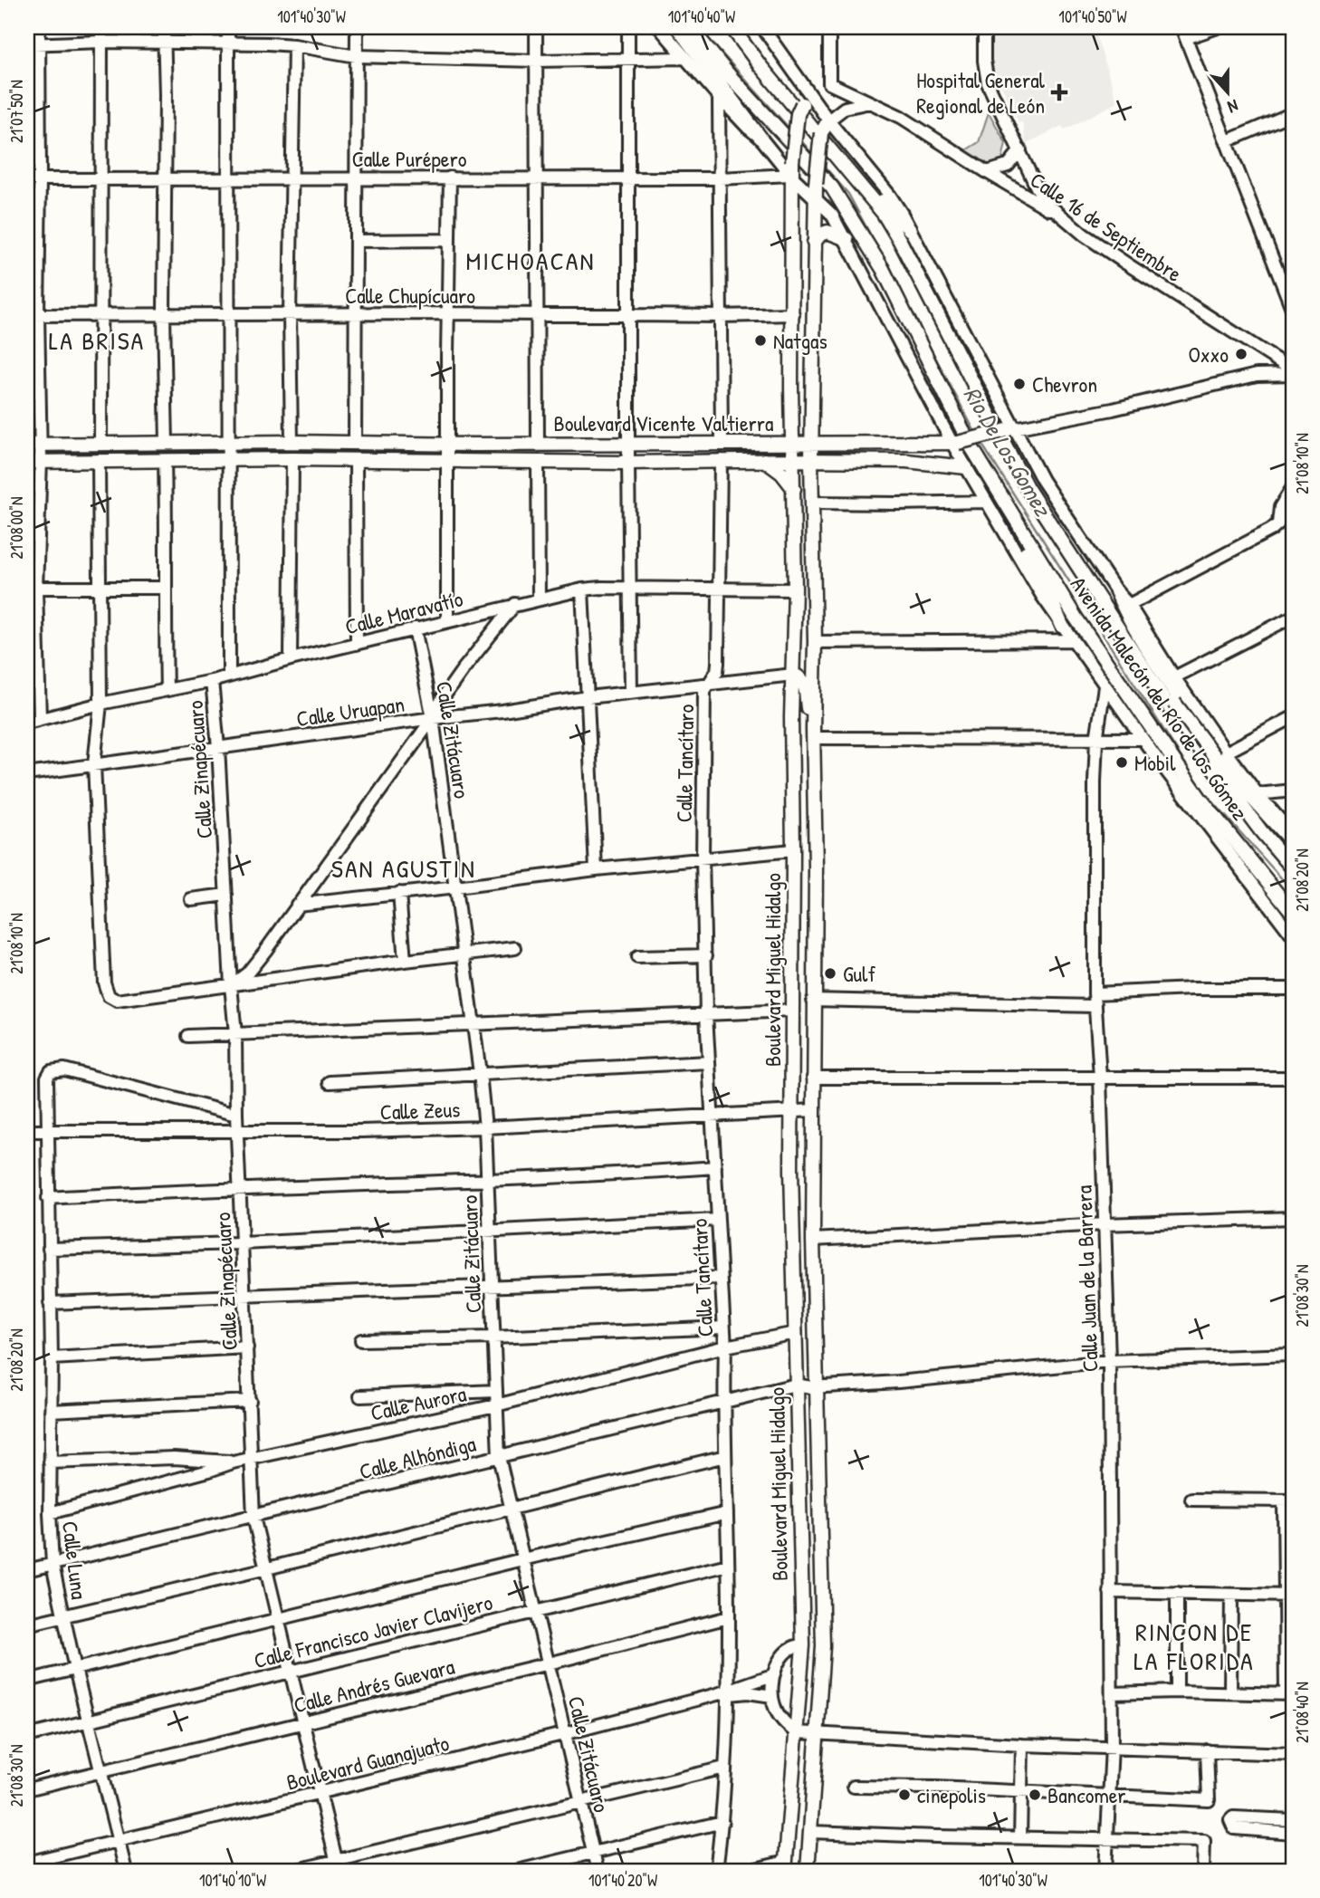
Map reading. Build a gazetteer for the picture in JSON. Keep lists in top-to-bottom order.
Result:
{
  "streets": {
    "main road": ["Boulevard Vicente Valtierra", "Avenida Malecón del Río de los Gómez", "Boulevard Miguel Hidalgo"],
    "street": [
      "Calle Purépero",
      "Calle 16 de Septiembre",
      "Calle Chupícuaro",
      "Calle Maravatío",
      "Calle Uruapan",
      "Calle Zitácuaro",
      "Calle Tancítaro",
      "Calle Zinapécuaro",
      "Calle Zeus",
      "Calle Juan de la Barrera",
      "Calle Aurora",
      "Calle Alhóndiga",
      "Calle Luna",
      "Calle Francisco Javier Clavijero",
      "Calle Andrés Guevara",
      "Boulevard Guanajuato"
    ]
  },
  "crossings": [
    ["Calle Purépero", "Avenida Malecón del Río de los Gómez"],
    ["Calle Purépero", "Boulevard Miguel Hidalgo"],
    ["Calle 16 de Septiembre", "Boulevard Vicente Valtierra"],
    ["Calle Chupícuaro", "Boulevard Miguel Hidalgo"],
    ["Boulevard Vicente Valtierra", "Avenida Malecón del Río de los Gómez"],
    ["Boulevard Vicente Valtierra", "Calle Tancítaro"],
    ["Boulevard Vicente Valtierra", "Boulevard Miguel Hidalgo"],
    ["Calle Maravatío", "Calle Zitácuaro"],
    ["Calle Maravatío", "Calle Tancítaro"],
    ["Calle Maravatío", "Calle Zinapécuaro"],
    ["Calle Maravatío", "Boulevard Miguel Hidalgo"],
    ["Avenida Malecón del Río de los Gómez", "Boulevard Miguel Hidalgo"],
    ["Avenida Malecón del Río de los Gómez", "Calle Juan de la Barrera"],
    ["Calle Uruapan", "Calle Zitácuaro"],
    ["Calle Uruapan", "Calle Tancítaro"],
    ["Calle Uruapan", "Calle Zinapécuaro"],
    ["Calle Uruapan", "Boulevard Miguel Hidalgo"],
    ["Calle Zitácuaro", "Calle Zeus"],
    ["Calle Zitácuaro", "Calle Aurora"],
    ["Calle Zitácuaro", "Calle Alhóndiga"],
    ["Calle Zitácuaro", "Calle Francisco Javier Clavijero"],
    ["Calle Zitácuaro", "Calle Andrés Guevara"],
    ["Calle Zitácuaro", "Boulevard Guanajuato"],
    ["Calle Tancítaro", "Calle Zeus"],
    ["Calle Tancítaro", "Calle Aurora"],
    ["Calle Tancítaro", "Calle Alhóndiga"],
    ["Calle Tancítaro", "Calle Francisco Javier Clavijero"],
    ["Calle Tancítaro", "Calle Andrés Guevara"],
    ["Calle Tancítaro", "Boulevard Guanajuato"],
    ["Calle Zinapécuaro", "Calle Zeus"],
    ["Calle Zinapécuaro", "Calle Aurora"],
    ["Calle Zinapécuaro", "Calle Alhóndiga"],
    ["Calle Zinapécuaro", "Calle Luna"],
    ["Calle Zinapécuaro", "Calle Francisco Javier Clavijero"],
    ["Calle Zinapécuaro", "Calle Andrés Guevara"],
    ["Calle Zinapécuaro", "Boulevard Guanajuato"],
    ["Boulevard Miguel Hidalgo", "Calle Zeus"],
    ["Boulevard Miguel Hidalgo", "Calle Aurora"],
    ["Boulevard Miguel Hidalgo", "Calle Alhóndiga"],
    ["Calle Zeus", "Calle Luna"],
    ["Calle Juan de la Barrera", "Calle Alhóndiga"],
    ["Calle Aurora", "Calle Luna"],
    ["Calle Alhóndiga", "Calle Luna"],
    ["Calle Luna", "Calle Francisco Javier Clavijero"],
    ["Calle Luna", "Calle Andrés Guevara"],
    ["Calle Luna", "Boulevard Guanajuato"]
  ],
  "districts": [
    "MICHOACAN",
    "LA BRISA",
    "SAN AGUSTIN",
    "RINCON DE LA FLORIDA"
  ],
  "water": ["Rio De Los Gomez"],
  "places": {
    "health": ["Hospital General Regional de León"],
    "other": [
      "Natgas",
      "Oxxo",
      "Chevron",
      "Mobil",
      "Gulf",
      "cinepolis",
      "Bancomer"
    ]
  },
  "north": "bottom",
  "coordinates": [
    "101°40'30\"W",
    "101°40'40\"W",
    "101°40'50\"W",
    "21°07'50\"N",
    "21°08'10\"N",
    "21°08'00\"N",
    "21°08'20\"N",
    "21°08'30\"N",
    "21°08'40\"N",
    "101°40'10\"W",
    "101°40'20\"W"
  ]
}
